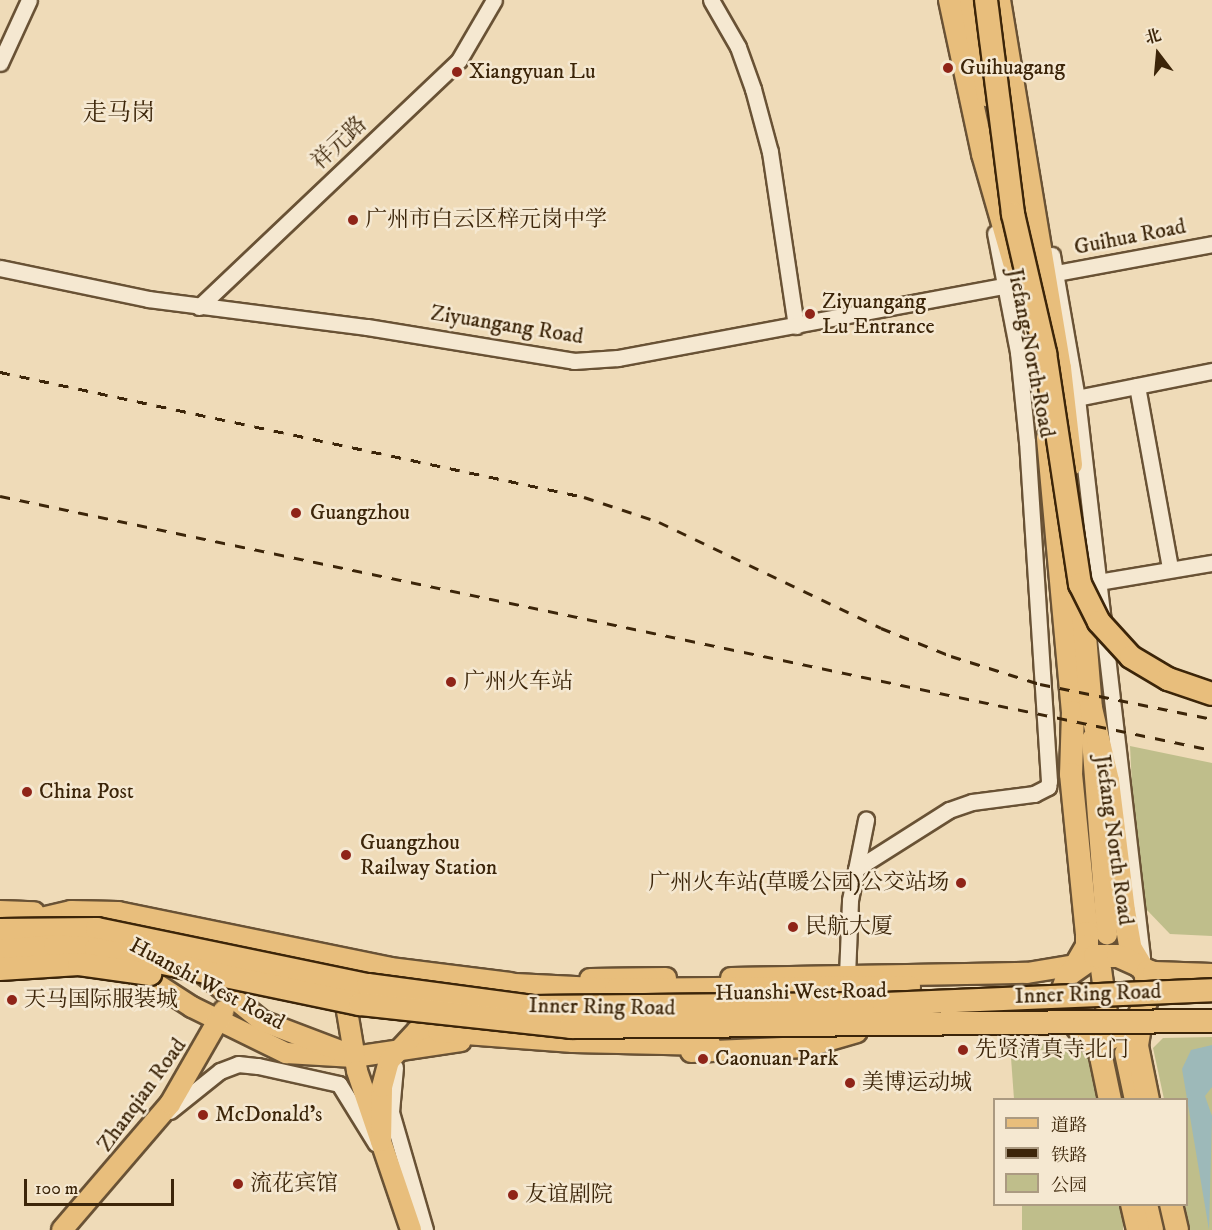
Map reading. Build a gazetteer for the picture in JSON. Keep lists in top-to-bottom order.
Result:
{
  "streets": {
    "highway": ["Jiefang North Road", "Inner Ring Road"],
    "main road": ["Huanshi West Road", "Zhanqian Road"],
    "street": ["祥元路", "Guihua Road", "Ziyuangang Road"]
  },
  "crossings": [
    ["祥元路", "Ziyuangang Road"],
    ["Jiefang North Road", "Huanshi West Road"],
    ["Huanshi West Road", "Inner Ring Road"],
    ["Huanshi West Road", "Zhanqian Road"]
  ],
  "districts": ["走马岗"],
  "places": [
    "Guihuagang",
    "Xiangyuan Lu",
    "广州市白云区梓元岗中学",
    "Ziyuangang Lu Entrance",
    "Guangzhou",
    "广州火车站",
    "China Post",
    "Guangzhou Railway Station",
    "广州火车站(草暖公园)公交站场",
    "民航大厦",
    "天马国际服装城",
    "先贤清真寺北门",
    "Caonuan Park",
    "美博运动城",
    "McDonald's",
    "流花宾馆",
    "友谊剧院"
  ],
  "legend": ["道路", "铁路", "公园"],
  "scale_bar": "100 m",
  "north": "top"
}
